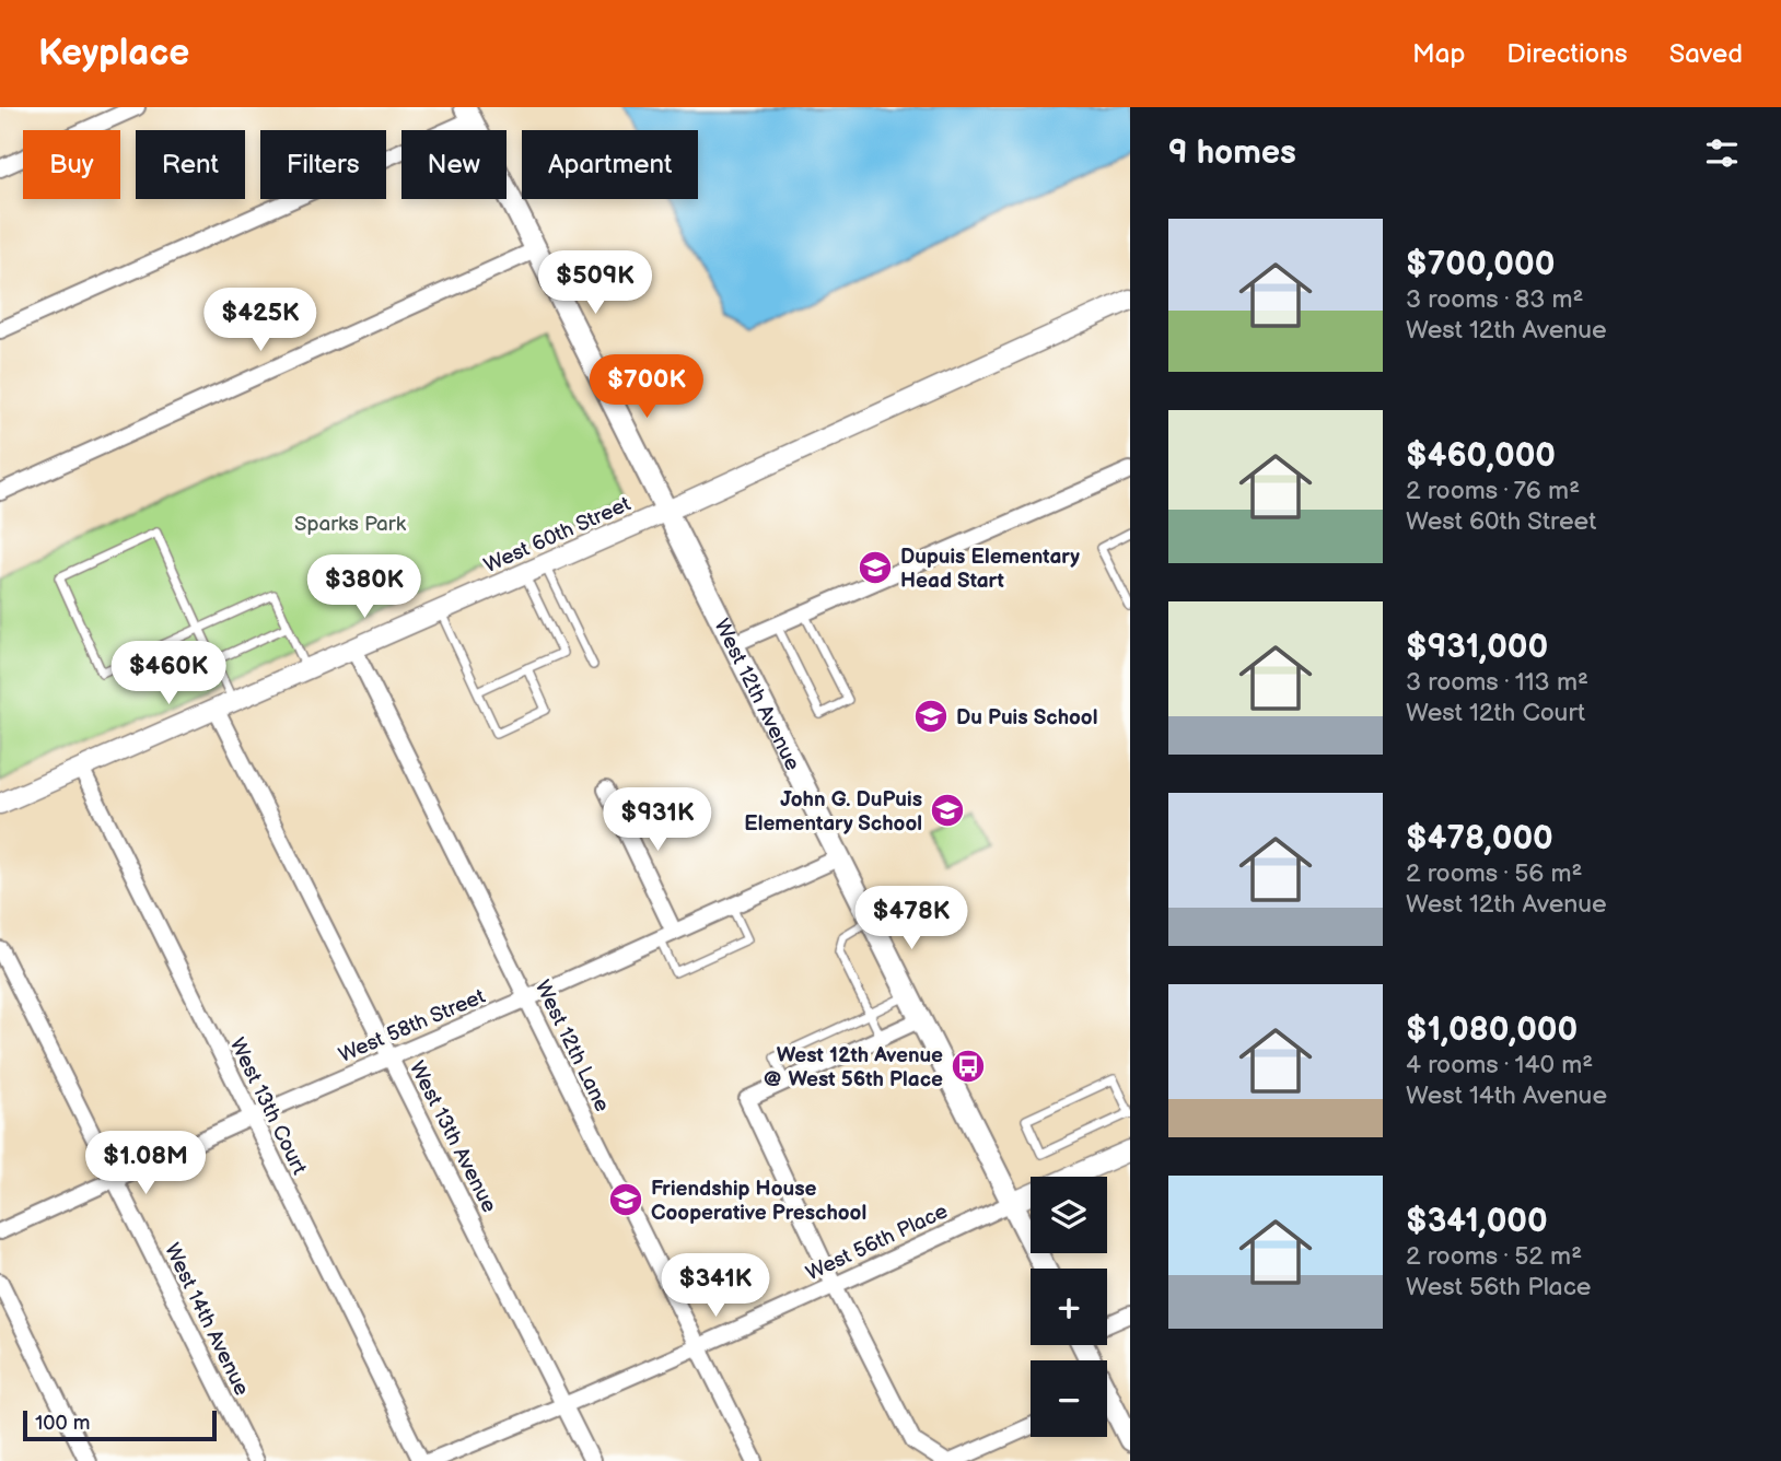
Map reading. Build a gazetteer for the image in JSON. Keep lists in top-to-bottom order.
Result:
{
  "streets": {
    "main road": ["West 12th Avenue"],
    "street": [
      "West 60th Street",
      "West 58th Street",
      "West 12th Lane",
      "West 13th Court",
      "West 13th Avenue",
      "West 56th Place",
      "West 14th Avenue"
    ]
  },
  "crossings": [
    ["West 60th Street", "West 12th Avenue"],
    ["West 60th Street", "West 12th Lane"],
    ["West 60th Street", "West 13th Court"],
    ["West 60th Street", "West 13th Avenue"],
    ["West 12th Avenue", "West 58th Street"],
    ["West 12th Avenue", "West 56th Place"],
    ["West 58th Street", "West 12th Lane"],
    ["West 58th Street", "West 13th Court"],
    ["West 58th Street", "West 13th Avenue"],
    ["West 58th Street", "West 14th Avenue"],
    ["West 12th Lane", "West 56th Place"],
    ["West 13th Avenue", "West 56th Place"]
  ],
  "parks": ["Sparks Park"],
  "places": {
    "school or university": [
      "Dupuis Elementary Head Start",
      "Du Puis School",
      "John G. DuPuis Elementary School",
      "Friendship House Cooperative Preschool"
    ],
    "bus stop": ["West 12th Avenue @ West 56th Place"]
  },
  "scale_bar": "100 m",
  "page": {
    "header": "Keyplace",
    "nav": ["Map", "Directions", "Saved"],
    "heading": "9 homes",
    "chip": [
      "Buy",
      "Rent",
      "Filters",
      "New",
      "Apartment"
    ],
    "list": [
      {
        "name": "$700,000",
        "note": "3 rooms · 83 m² · West 12th Avenue"
      },
      {
        "name": "$460,000",
        "note": "2 rooms · 76 m² · West 60th Street"
      },
      {
        "name": "$931,000",
        "note": "3 rooms · 113 m² · West 12th Court"
      },
      {
        "name": "$478,000",
        "note": "2 rooms · 56 m² · West 12th Avenue"
      },
      {
        "name": "$1,080,000",
        "note": "4 rooms · 140 m² · West 14th Avenue"
      },
      {
        "name": "$341,000",
        "note": "2 rooms · 52 m² · West 56th Place"
      }
    ],
    "price": [
      "$509K",
      "$425K",
      "$700K",
      "$380K",
      "$460K",
      "$931K",
      "$478K",
      "$1.08M",
      "$341K"
    ],
    "map_buttons": ["+", "−"],
    "scale": "100 m"
  }
}
